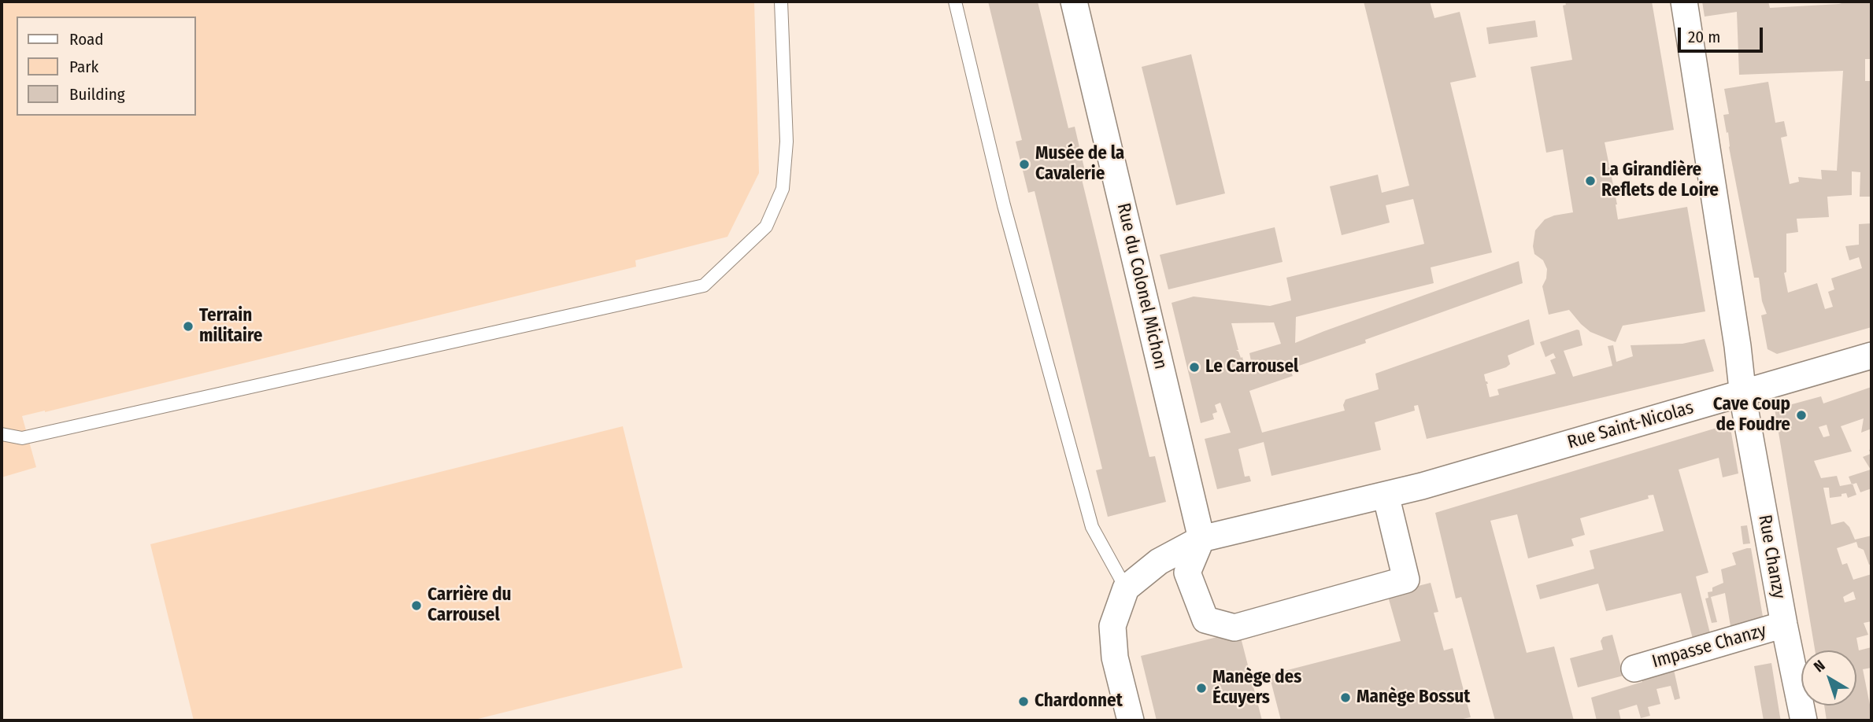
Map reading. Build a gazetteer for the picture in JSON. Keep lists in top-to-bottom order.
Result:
{
  "streets": {
    "street": [
      "Rue du Colonel Michon",
      "Rue Saint-Nicolas",
      "Rue Chanzy",
      "Impasse Chanzy"
    ]
  },
  "crossings": [
    ["Rue du Colonel Michon", "Rue Saint-Nicolas"],
    ["Rue Saint-Nicolas", "Rue Chanzy"],
    ["Rue Chanzy", "Impasse Chanzy"]
  ],
  "places": [
    "Musée de la Cavalerie",
    "La Girandière Reflets de Loire",
    "Terrain militaire",
    "Le Carrousel",
    "Cave Coup de Foudre",
    "Carrière du Carrousel",
    "Manège des Écuyers",
    "Manège Bossut",
    "Chardonnet"
  ],
  "legend": ["Road", "Park", "Building"],
  "scale_bar": "20 m",
  "north": "top left"
}
